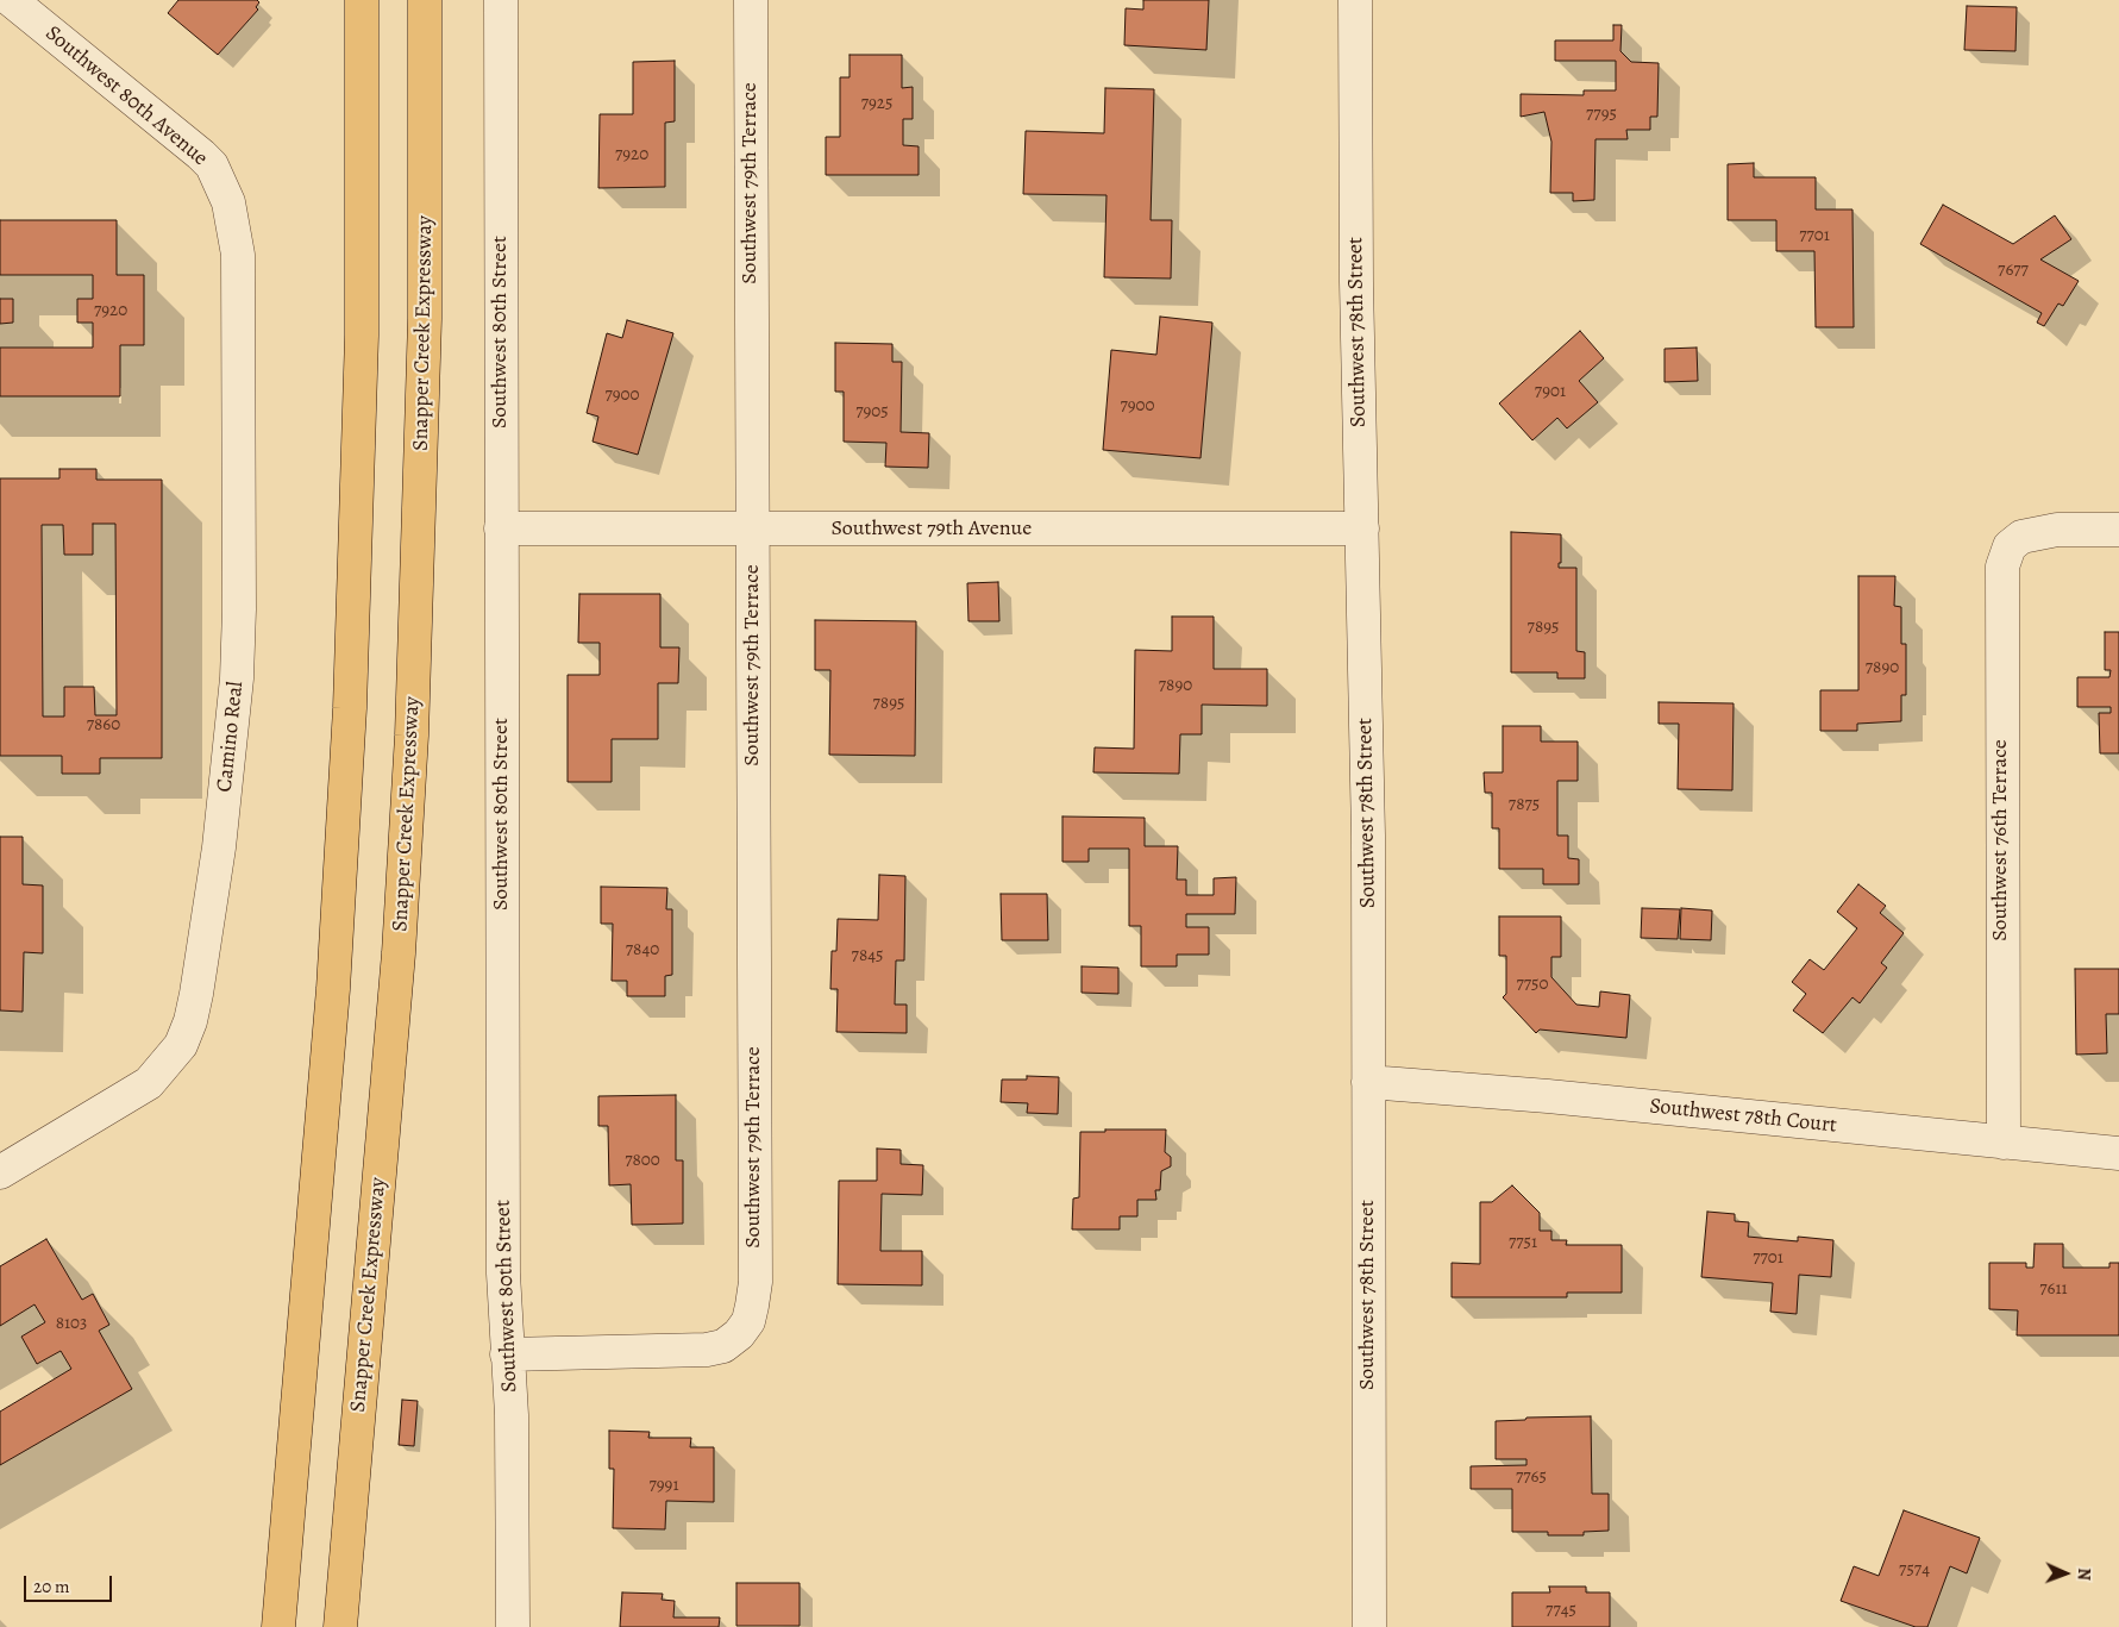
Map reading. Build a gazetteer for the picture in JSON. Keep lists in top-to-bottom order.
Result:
{
  "streets": {
    "highway": ["Snapper Creek Expressway"],
    "street": [
      "Southwest 80th Avenue",
      "Southwest 79th Terrace",
      "Southwest 80th Street",
      "Southwest 78th Street",
      "Southwest 79th Avenue",
      "Camino Real",
      "Southwest 76th Terrace",
      "Southwest 78th Court"
    ]
  },
  "crossings": [
    ["Southwest 80th Avenue", "Camino Real"],
    ["Southwest 79th Terrace", "Southwest 80th Street"],
    ["Southwest 79th Terrace", "Southwest 79th Avenue"],
    ["Southwest 80th Street", "Southwest 79th Avenue"],
    ["Southwest 78th Street", "Southwest 79th Avenue"],
    ["Southwest 78th Street", "Southwest 78th Court"],
    ["Southwest 76th Terrace", "Southwest 78th Court"]
  ],
  "house_numbers": [
    "7925",
    "7795",
    "7920",
    "7701",
    "7677",
    "7920",
    "7901",
    "7900",
    "7900",
    "7905",
    "7895",
    "7890",
    "7890",
    "7895",
    "7860",
    "7875",
    "7840",
    "7845",
    "7750",
    "7800",
    "7751",
    "7701",
    "7611",
    "8103",
    "7765",
    "7991",
    "7574",
    "7745"
  ],
  "scale_bar": "20 m",
  "north": "right"
}
